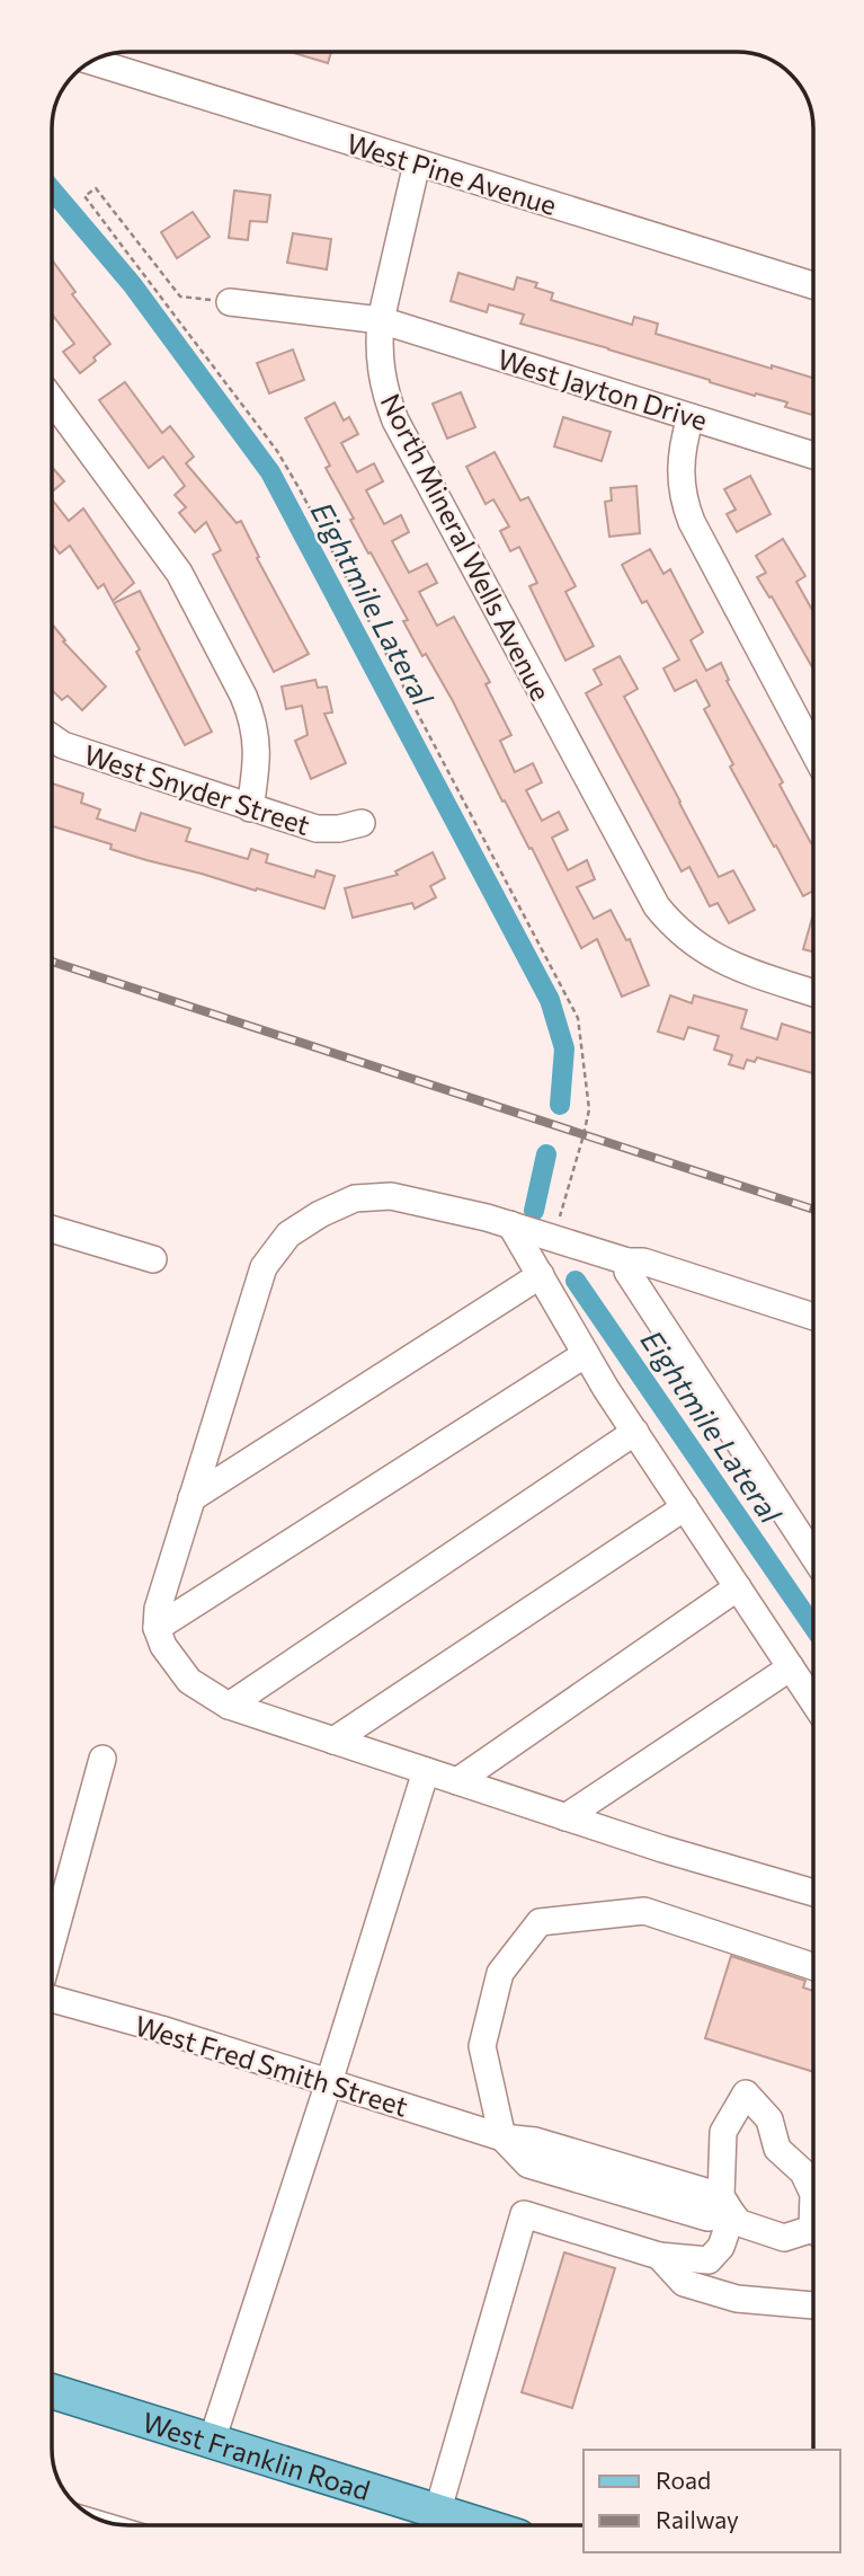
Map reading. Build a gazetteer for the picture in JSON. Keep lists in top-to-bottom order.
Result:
{
  "streets": {
    "main road": ["West Franklin Road"],
    "street": [
      "West Pine Avenue",
      "West Jayton Drive",
      "North Mineral Wells Avenue",
      "West Snyder Street",
      "West Fred Smith Street"
    ]
  },
  "crossings": [
    ["West Pine Avenue", "North Mineral Wells Avenue"],
    ["West Jayton Drive", "North Mineral Wells Avenue"]
  ],
  "water": ["Eightmile Lateral"],
  "legend": ["Road", "Railway"]
}
